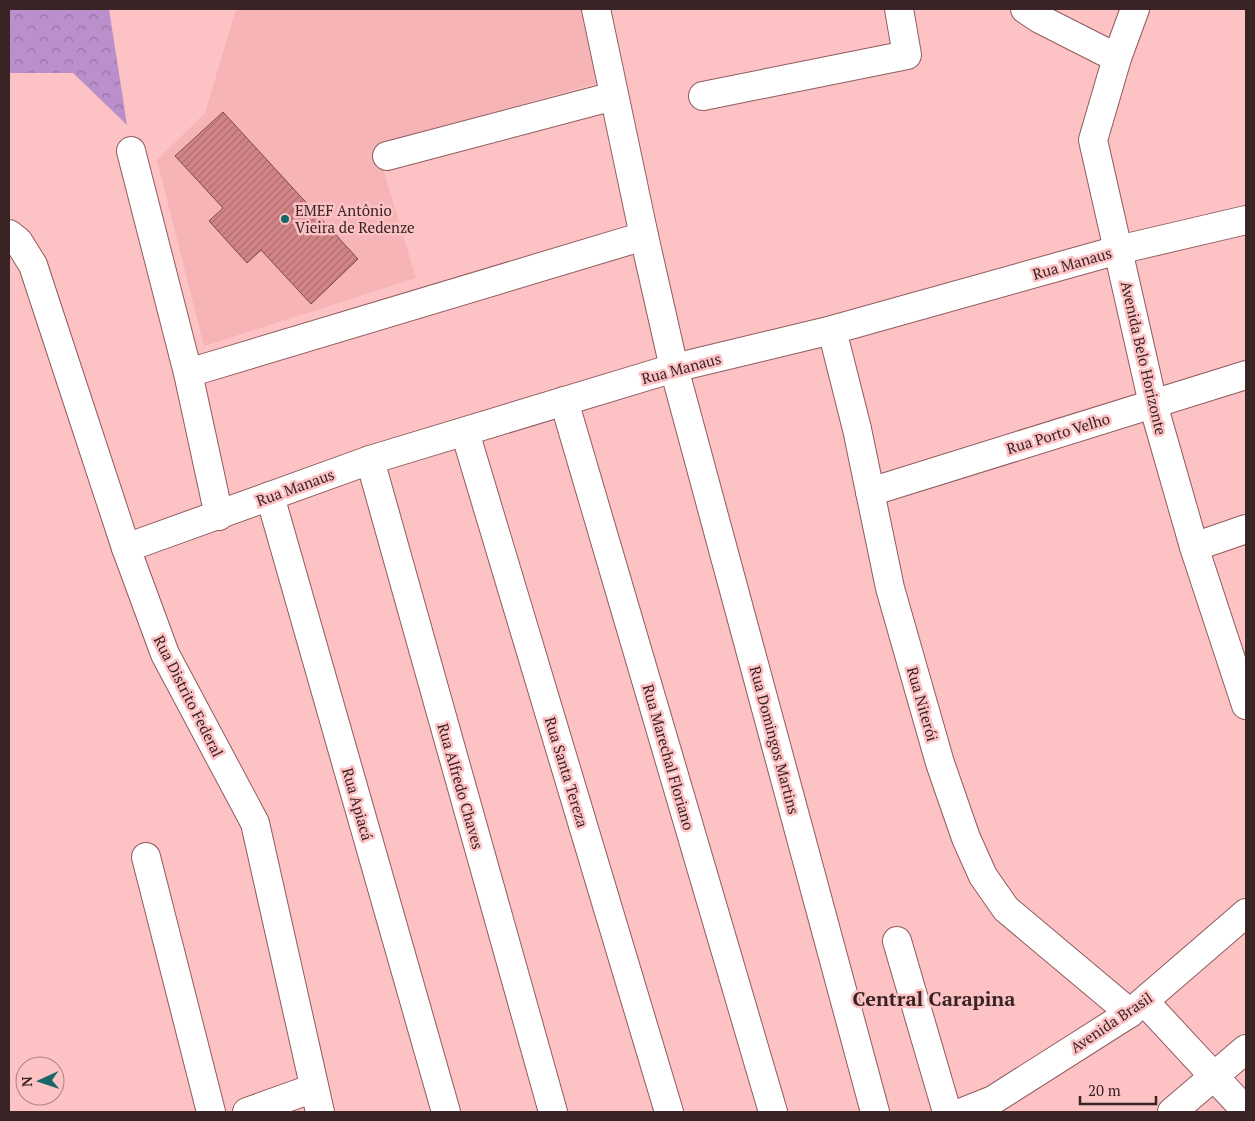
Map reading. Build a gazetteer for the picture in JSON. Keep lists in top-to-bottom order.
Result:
{
  "streets": {
    "street": [
      "Rua Manaus",
      "Avenida Belo Horizonte",
      "Rua Porto Velho",
      "Rua Distrito Federal",
      "Rua Niterói",
      "Rua Domingos Martins",
      "Rua Marechal Floriano",
      "Rua Santa Tereza",
      "Rua Alfredo Chaves",
      "Rua Apiacá",
      "Avenida Brasil"
    ]
  },
  "crossings": [
    ["Rua Manaus", "Avenida Belo Horizonte"],
    ["Rua Manaus", "Rua Distrito Federal"],
    ["Rua Manaus", "Rua Niterói"],
    ["Rua Manaus", "Rua Domingos Martins"],
    ["Rua Manaus", "Rua Marechal Floriano"],
    ["Rua Manaus", "Rua Santa Tereza"],
    ["Rua Manaus", "Rua Alfredo Chaves"],
    ["Rua Manaus", "Rua Apiacá"],
    ["Avenida Belo Horizonte", "Rua Porto Velho"],
    ["Rua Porto Velho", "Rua Niterói"],
    ["Rua Niterói", "Avenida Brasil"]
  ],
  "districts": ["Central Carapina"],
  "places": ["EMEF Antônio Vieira de Redenze"],
  "scale_bar": "20 m",
  "north": "left"
}
